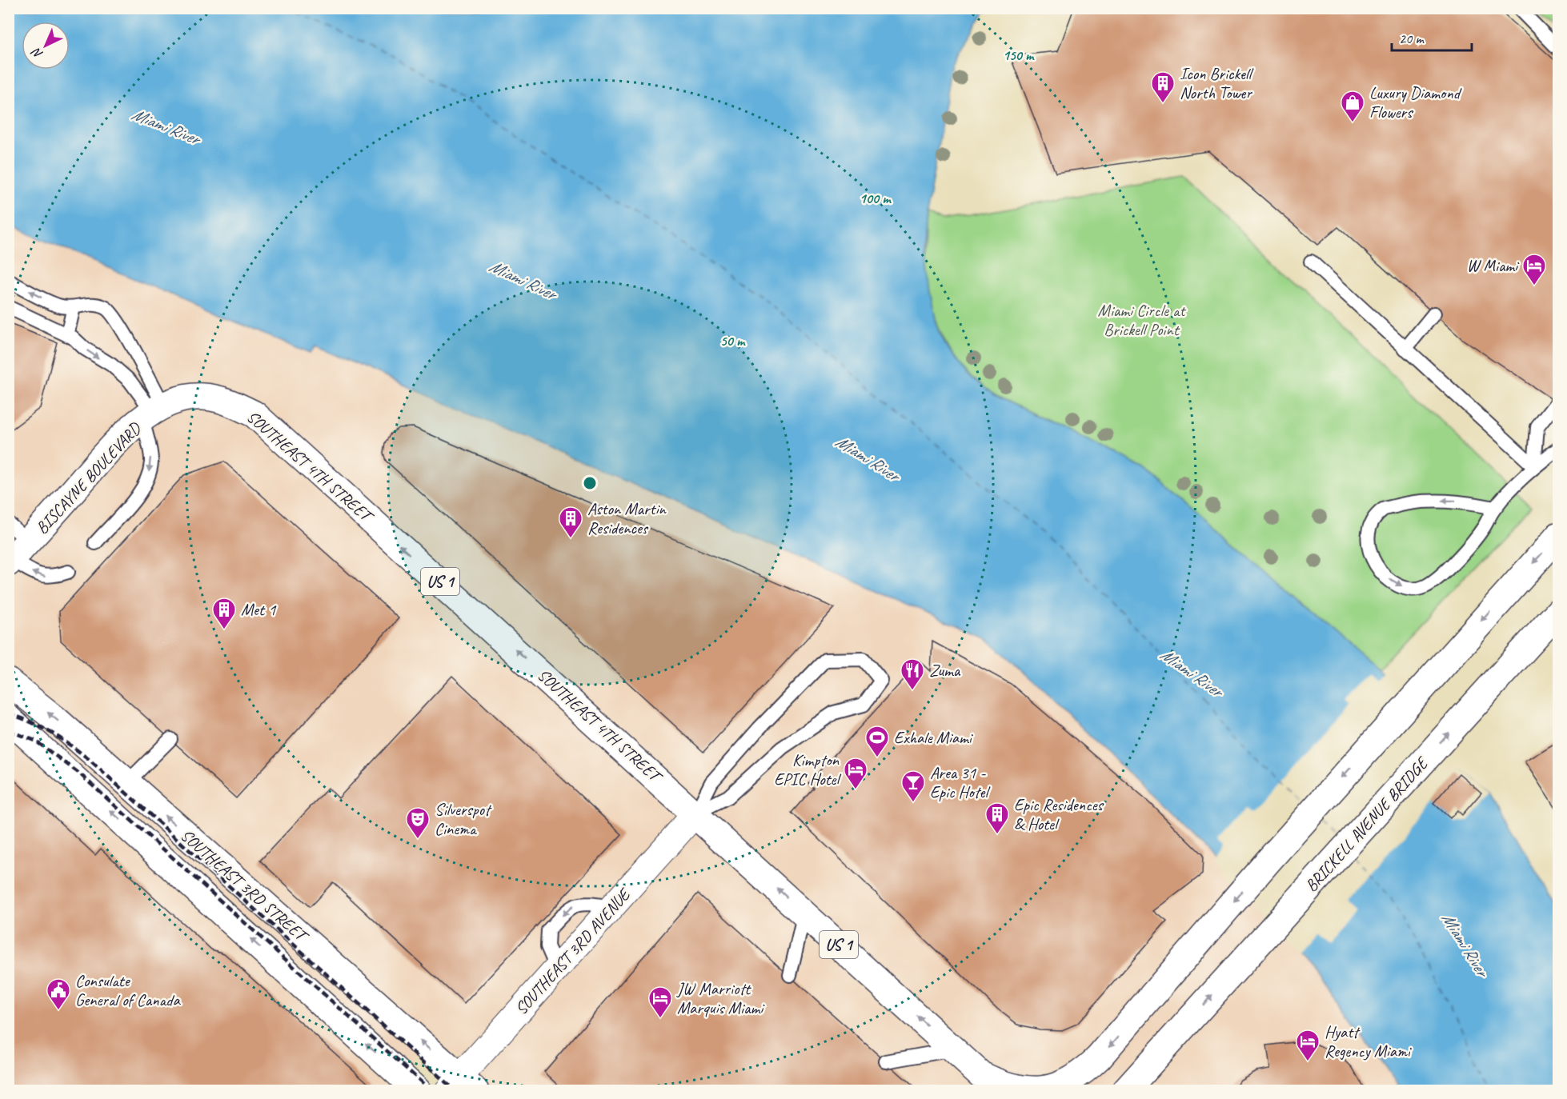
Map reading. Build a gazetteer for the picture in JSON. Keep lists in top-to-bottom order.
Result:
{
  "streets": {
    "main road": [
      "SOUTHEAST 4TH STREET",
      "BISCAYNE BOULEVARD",
      "US 1",
      "BRICKELL AVENUE BRIDGE",
      "SOUTHEAST 3RD STREET"
    ],
    "street": ["SOUTHEAST 3RD AVENUE"]
  },
  "crossings": [
    ["SOUTHEAST 4TH STREET", "BISCAYNE BOULEVARD"],
    ["SOUTHEAST 4TH STREET", "SOUTHEAST 3RD AVENUE"],
    ["SOUTHEAST 3RD STREET", "SOUTHEAST 3RD AVENUE"]
  ],
  "one_way": ["BRICKELL AVENUE BRIDGE", "SOUTHEAST 3RD STREET"],
  "water": ["Miami River"],
  "parks": ["Miami Circle at Brickell Point"],
  "places": {
    "building": [
      "Icon Brickell North Tower",
      "Aston Martin Residences",
      "Met 1",
      "Epic Residences & Hotel"
    ],
    "shop": ["Luxury Diamond Flowers"],
    "hotel": [
      "W Miami",
      "Kimpton EPIC Hotel",
      "JW Marriott Marquis Miami",
      "Hyatt Regency Miami"
    ],
    "restaurant": ["Zuma"],
    "sports": ["Exhale Miami"],
    "bar": ["Area 31 - Epic Hotel"],
    "theatre": ["Silverspot Cinema"],
    "public building": ["Consulate General of Canada"]
  },
  "scale_bar": "20 m",
  "north": "bottom left",
  "rings": ["150 m", "100 m", "50 m"]
}
